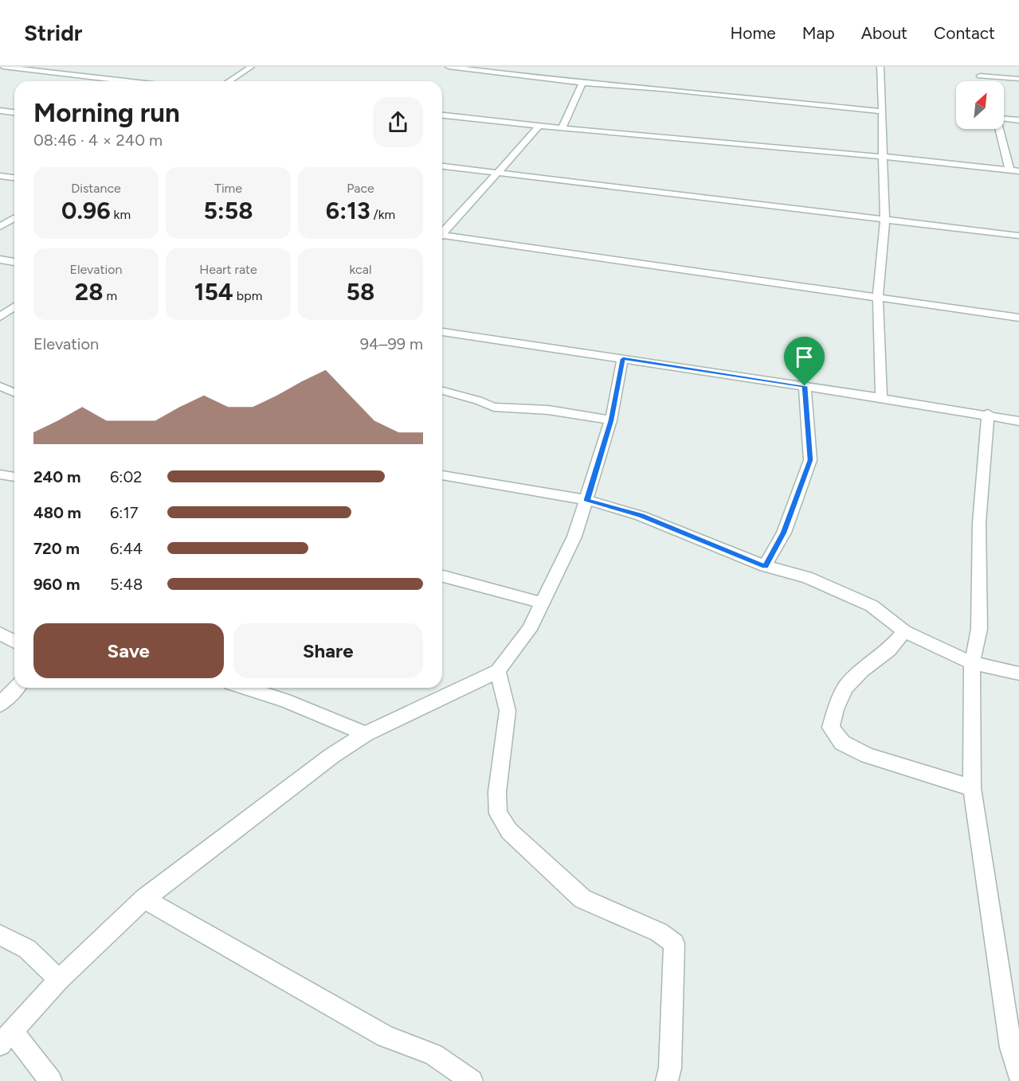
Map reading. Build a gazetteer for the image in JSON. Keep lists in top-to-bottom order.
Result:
{
  "north": "top right",
  "page": {
    "header": "Stridr",
    "nav": [
      "Home",
      "Map",
      "About",
      "Contact"
    ],
    "heading": ["Morning run", "08:46 · 4 × 240 m"],
    "stats": [
      ["Distance", "0.96 km"],
      ["Time", "5:58"],
      ["Pace", "6:13 /km"],
      ["Elevation", "28 m"],
      ["Heart rate", "154 bpm"],
      ["kcal", "58"]
    ],
    "chart": ["Elevation", "94–99 m"],
    "list": [
      {
        "name": "240 m",
        "note": "6:02"
      },
      {
        "name": "480 m",
        "note": "6:17"
      },
      {
        "name": "720 m",
        "note": "6:44"
      },
      {
        "name": "960 m",
        "note": "5:48"
      }
    ],
    "buttons": ["Save", "Share"]
  }
}
